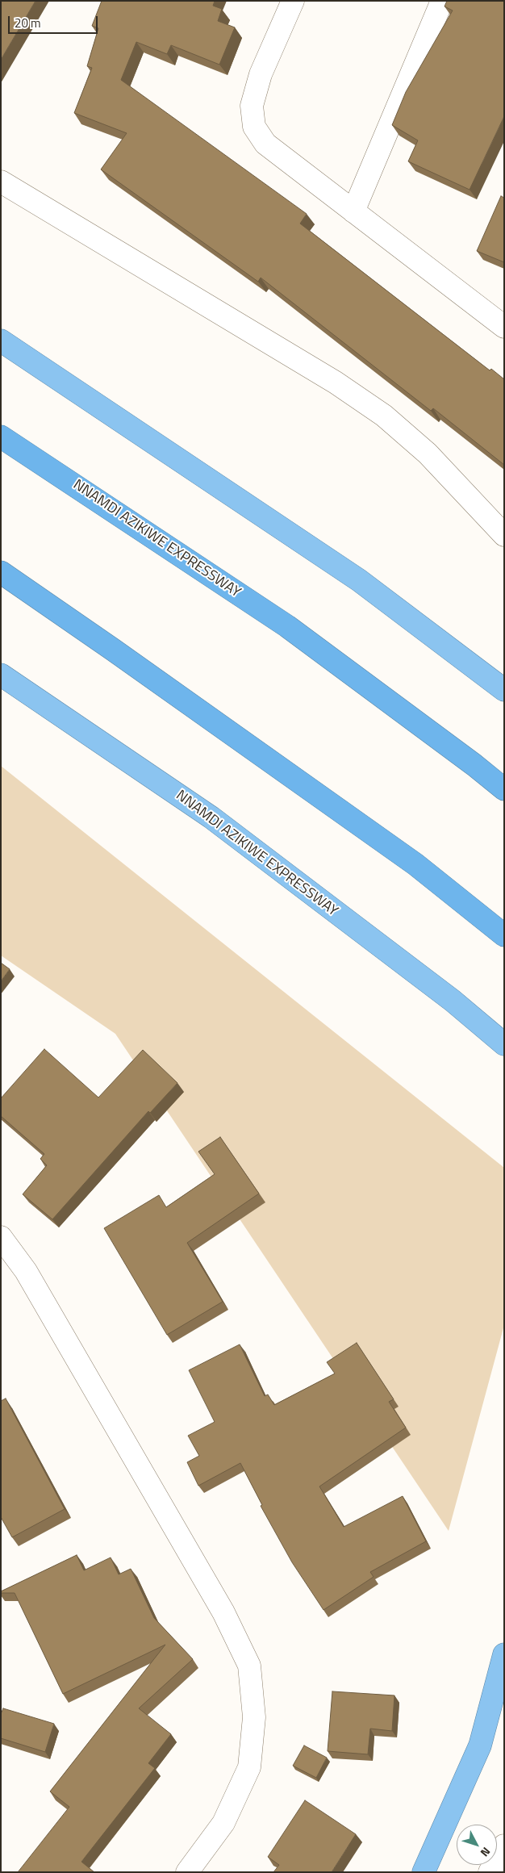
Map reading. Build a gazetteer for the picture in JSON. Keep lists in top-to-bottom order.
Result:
{
  "streets": {
    "highway": ["NNAMDI AZIKIWE EXPRESSWAY"]
  },
  "scale_bar": "20 m",
  "north": "bottom right"
}
